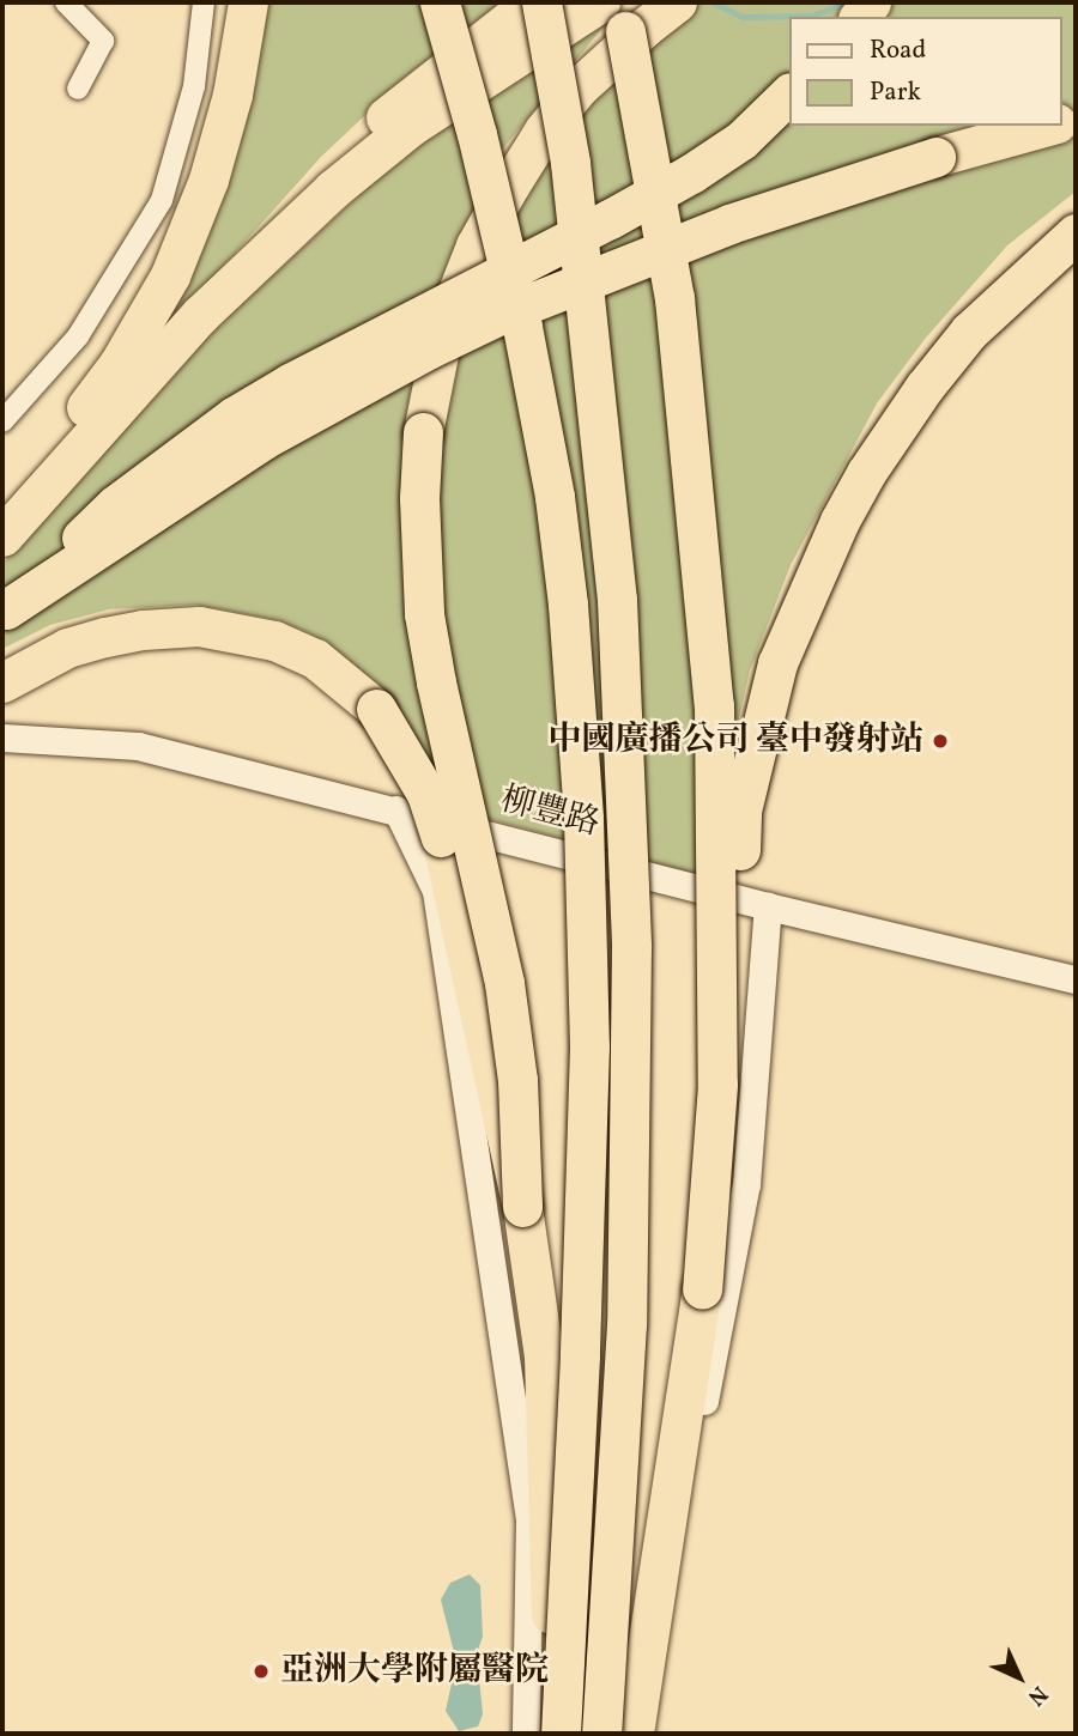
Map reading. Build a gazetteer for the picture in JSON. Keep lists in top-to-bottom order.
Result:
{
  "streets": {
    "street": ["柳豐路"]
  },
  "places": ["中國廣播公司 臺中發射站", "亞洲大學附屬醫院"],
  "legend": ["Road", "Park"],
  "north": "bottom right"
}
